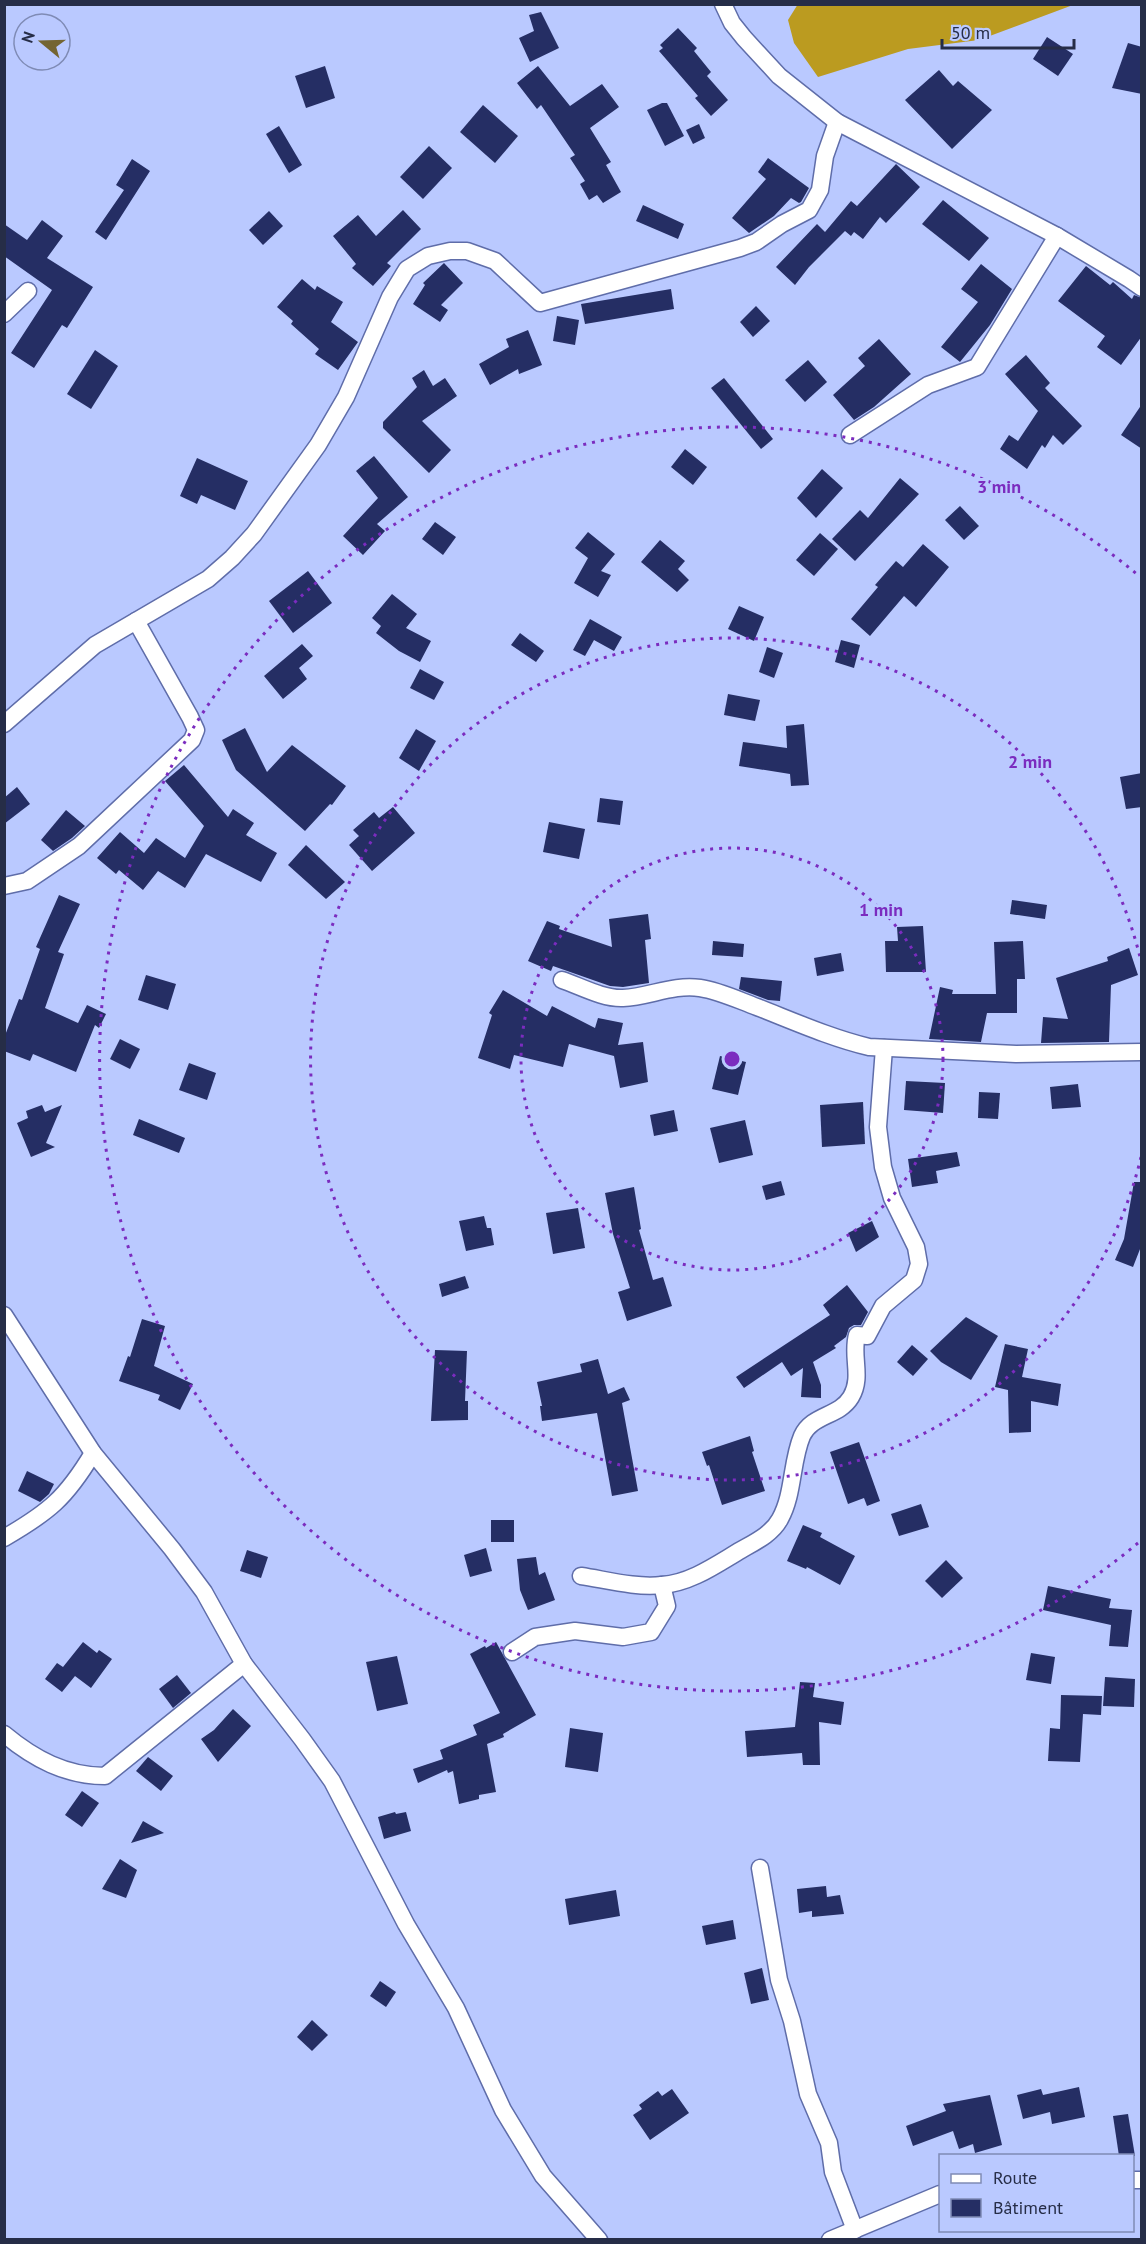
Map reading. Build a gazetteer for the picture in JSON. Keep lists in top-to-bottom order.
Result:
{
  "legend": ["Route", "Bâtiment"],
  "scale_bar": "50 m",
  "north": "left",
  "rings": ["3 min", "2 min", "1 min"]
}
